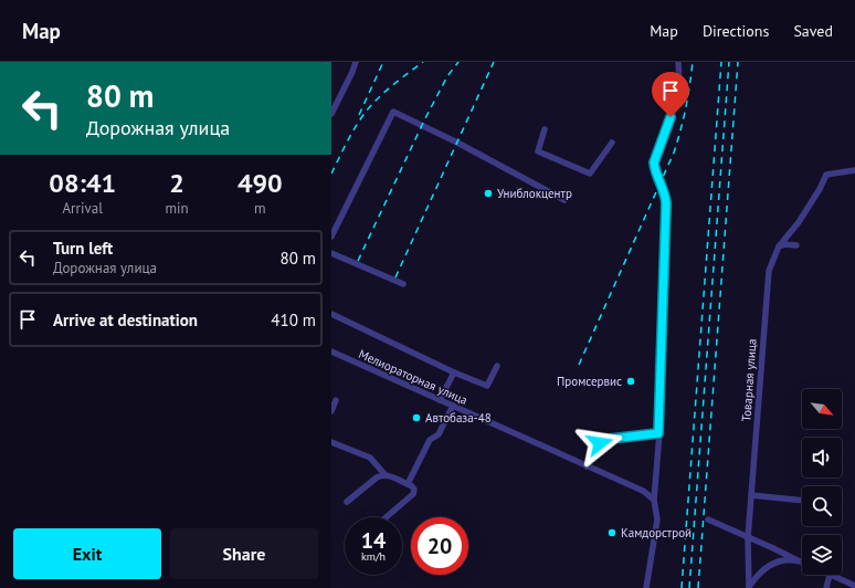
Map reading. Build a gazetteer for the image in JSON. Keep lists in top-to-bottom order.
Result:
{
  "streets": {
    "street": ["Мелиораторная улица", "Товарная улица"]
  },
  "places": [
    "Униблокцентр",
    "Промсервис",
    "Автобаза-48",
    "Камдорстрой"
  ],
  "north": "bottom right",
  "page": {
    "header": "Map",
    "nav": ["Map", "Directions", "Saved"],
    "turn": ["80 m", "Дорожная улица"],
    "eta": [
      "08:41",
      "Arrival",
      "2",
      "min",
      "490",
      "m"
    ],
    "list": [
      {
        "name": "Turn left",
        "note": "Дорожная улица",
        "value": "80 m"
      },
      {
        "name": "Arrive at destination",
        "value": "410 m"
      }
    ],
    "speed": "14 km/h",
    "limit": "20",
    "buttons": ["Exit", "Share"]
  }
}
